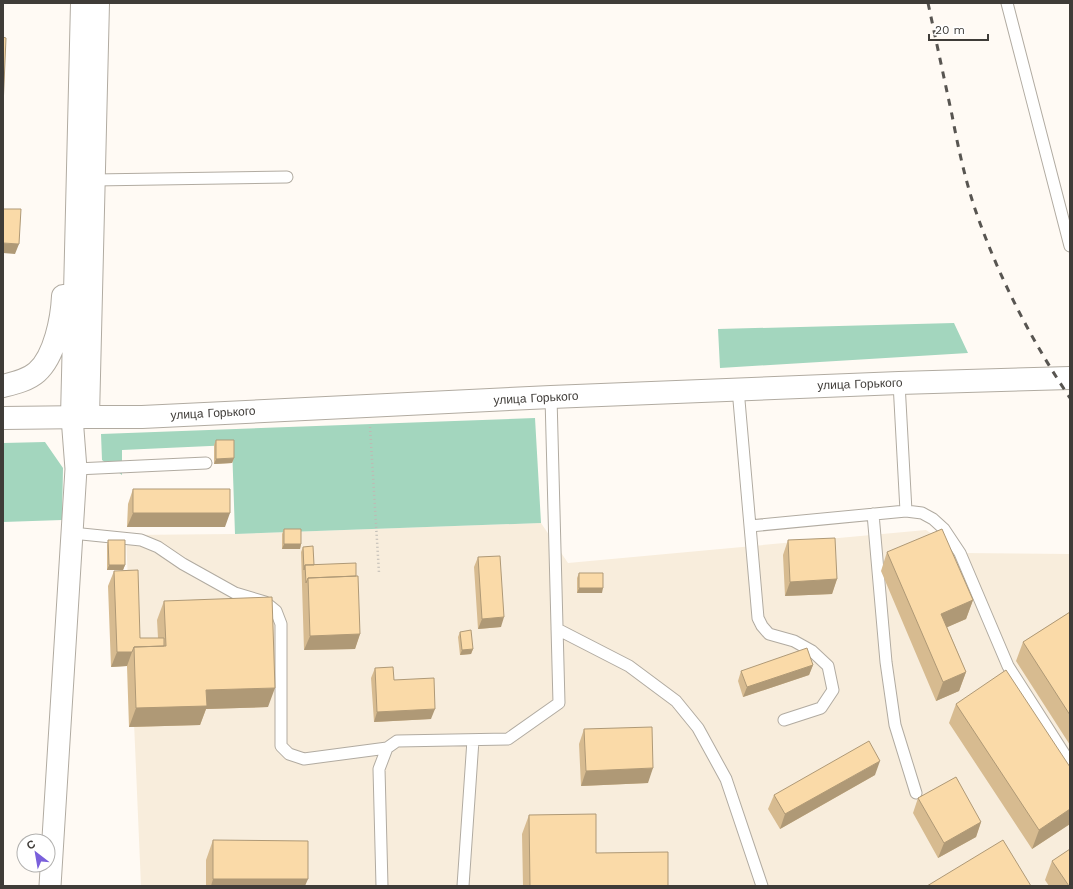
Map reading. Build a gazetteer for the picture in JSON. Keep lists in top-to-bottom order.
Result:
{
  "streets": {
    "main road": ["улица Горького"]
  },
  "scale_bar": "20 m",
  "north": "top left"
}
